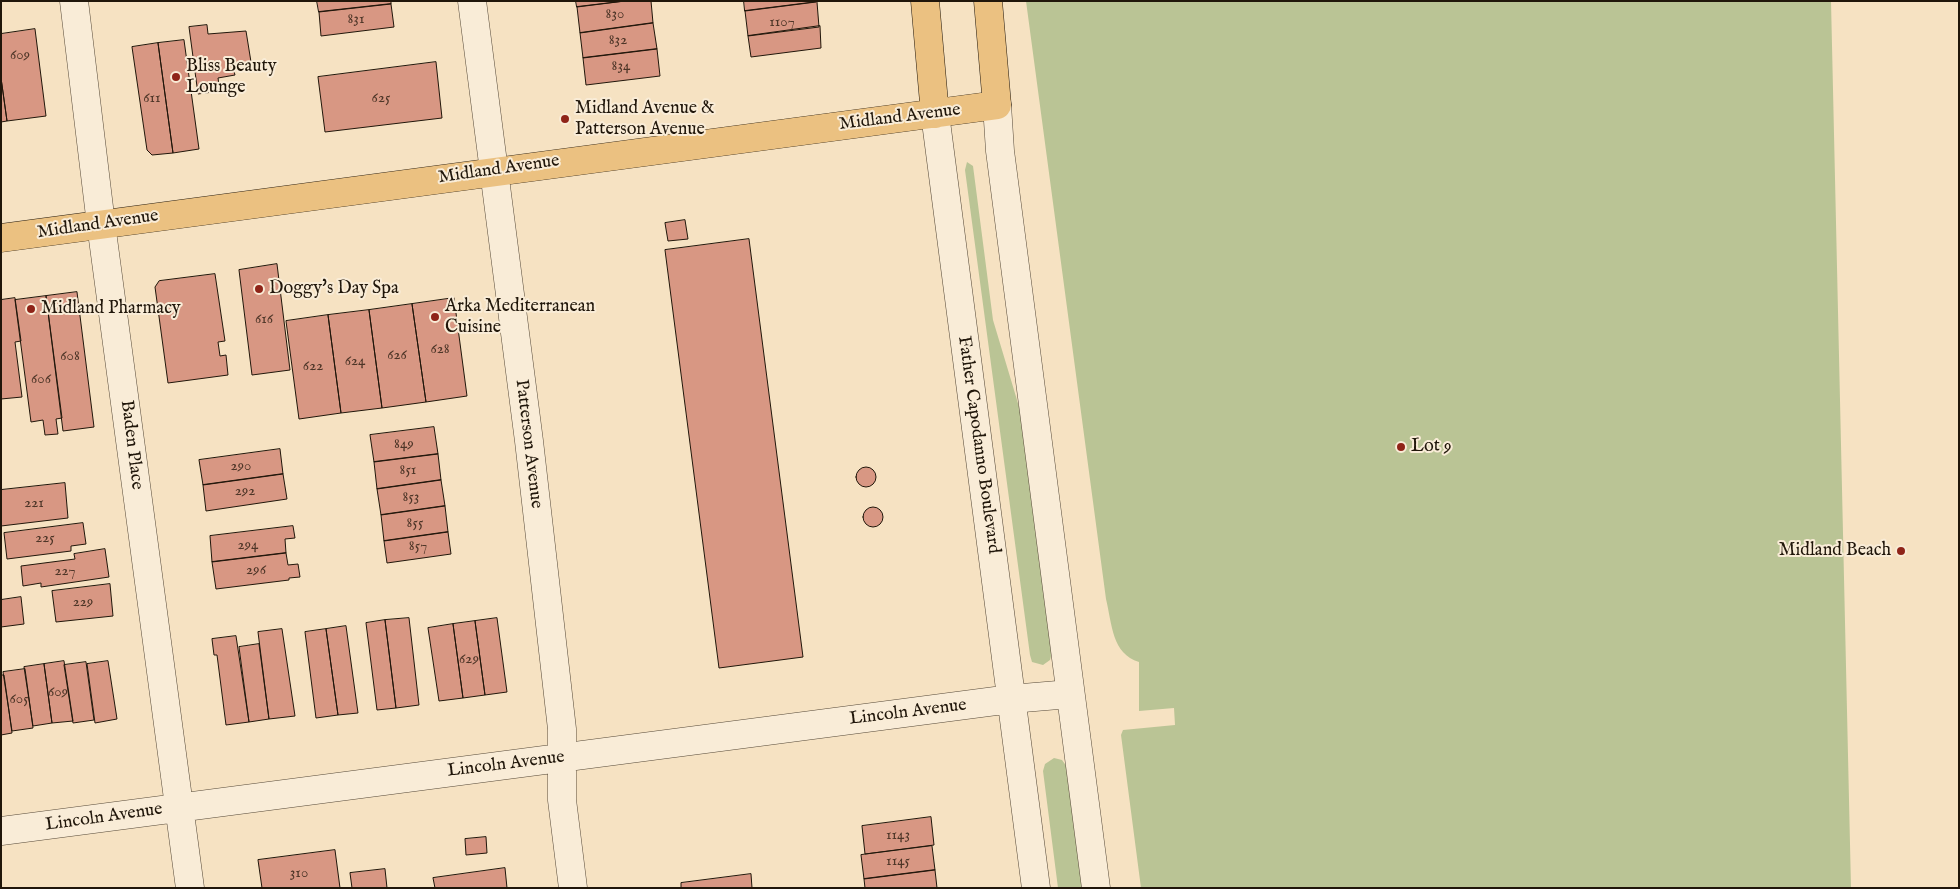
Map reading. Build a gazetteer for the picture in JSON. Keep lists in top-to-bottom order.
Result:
{
  "streets": {
    "main road": ["Midland Avenue", "Father Capodanno Boulevard"],
    "street": ["Patterson Avenue", "Baden Place", "Lincoln Avenue"]
  },
  "crossings": [
    ["Midland Avenue", "Patterson Avenue"],
    ["Midland Avenue", "Baden Place"],
    ["Midland Avenue", "Father Capodanno Boulevard"],
    ["Patterson Avenue", "Lincoln Avenue"],
    ["Baden Place", "Lincoln Avenue"],
    ["Father Capodanno Boulevard", "Lincoln Avenue"]
  ],
  "places": [
    "Bliss Beauty Lounge",
    "Midland Avenue & Patterson Avenue",
    "Doggy's Day Spa",
    "Midland Pharmacy",
    "Arka Mediterranean Cuisine",
    "Lot 9",
    "Midland Beach"
  ],
  "house_numbers": [
    "830",
    "831",
    "1107",
    "832",
    "609",
    "834",
    "611",
    "625",
    "616",
    "628",
    "626",
    "608",
    "624",
    "622",
    "606",
    "849",
    "290",
    "851",
    "292",
    "853",
    "221",
    "855",
    "225",
    "294",
    "857",
    "296",
    "227",
    "229",
    "629",
    "609",
    "605",
    "1143",
    "1145",
    "310"
  ]
}
